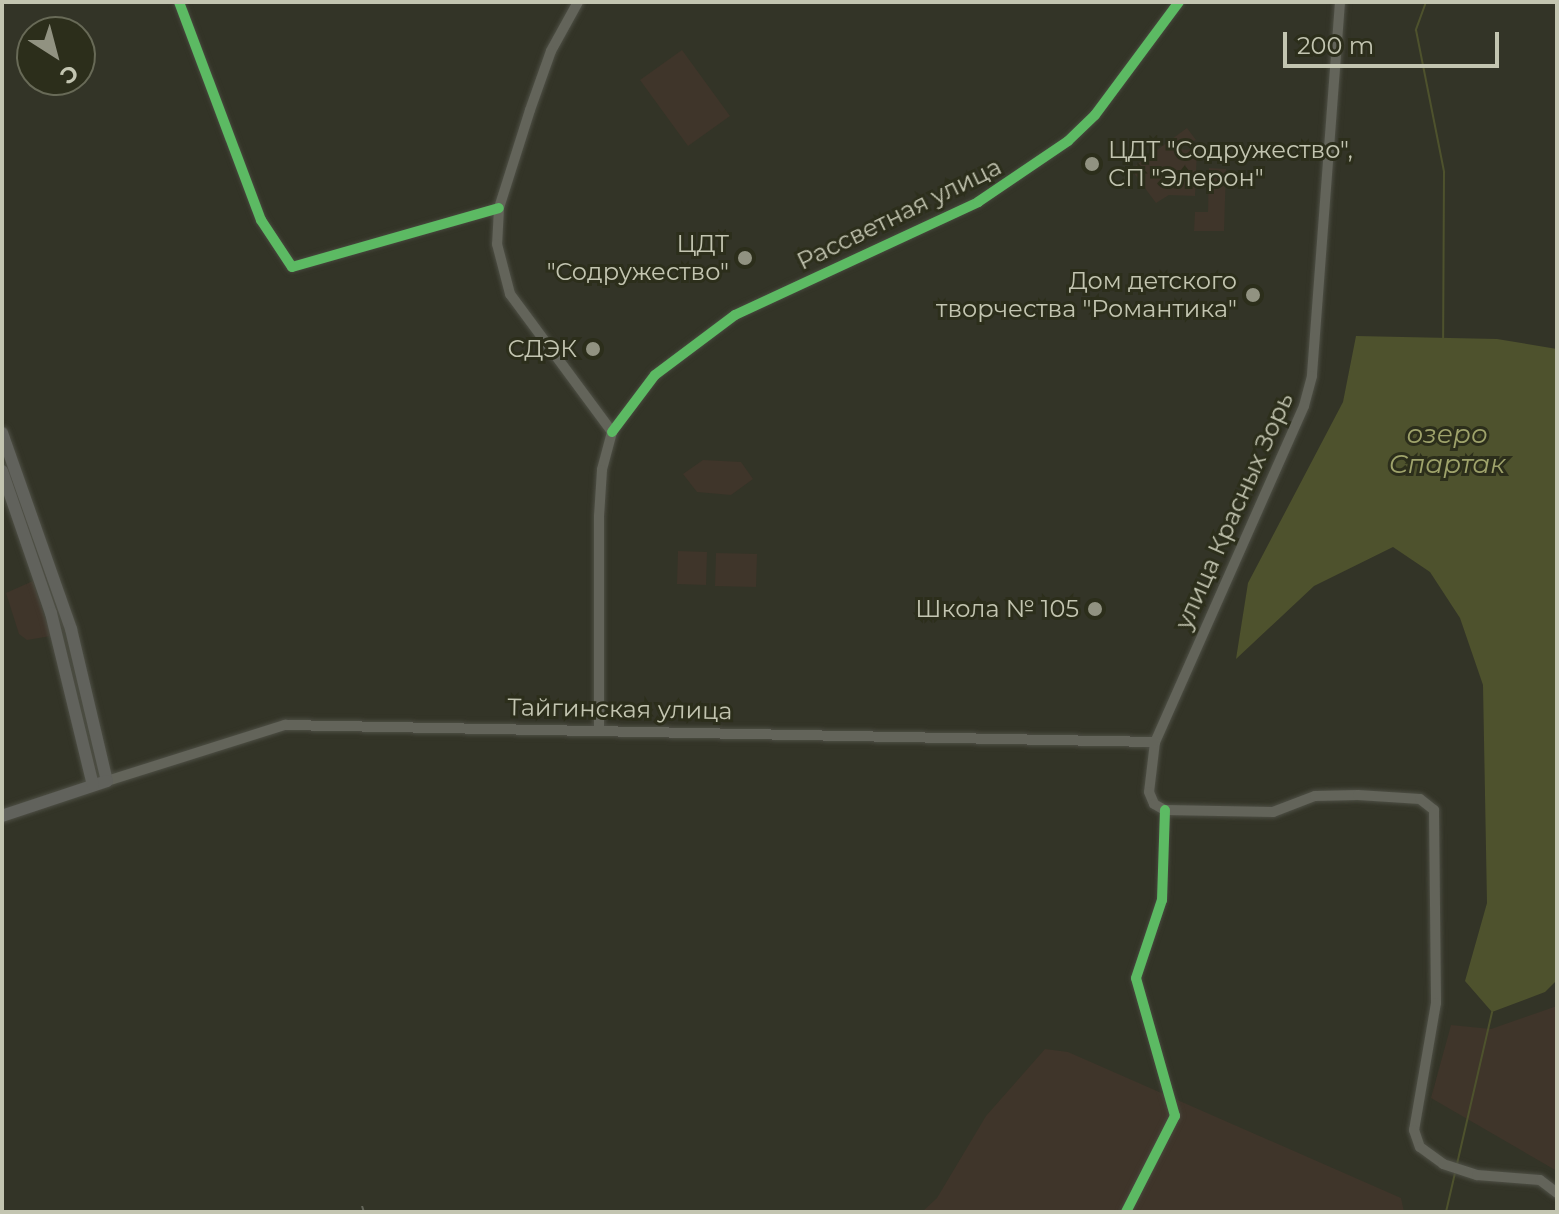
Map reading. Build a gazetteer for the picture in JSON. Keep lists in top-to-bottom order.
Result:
{
  "streets": {
    "highway": ["Тайгинская улица"],
    "main road": ["Рассветная улица", "улица Красных Зорь"]
  },
  "crossings": [
    ["Рассветная улица", "Тайгинская улица"],
    ["улица Красных Зорь", "Тайгинская улица"]
  ],
  "water": ["озеро Спартак"],
  "places": [
    "ЦДТ \"Содружество\", СП \"Элерон\"",
    "ЦДТ \"Содружество\"",
    "Дом детского творчества \"Романтика\"",
    "СДЭК",
    "Школа № 105"
  ],
  "scale_bar": "200 m",
  "north": "bottom right"
}
